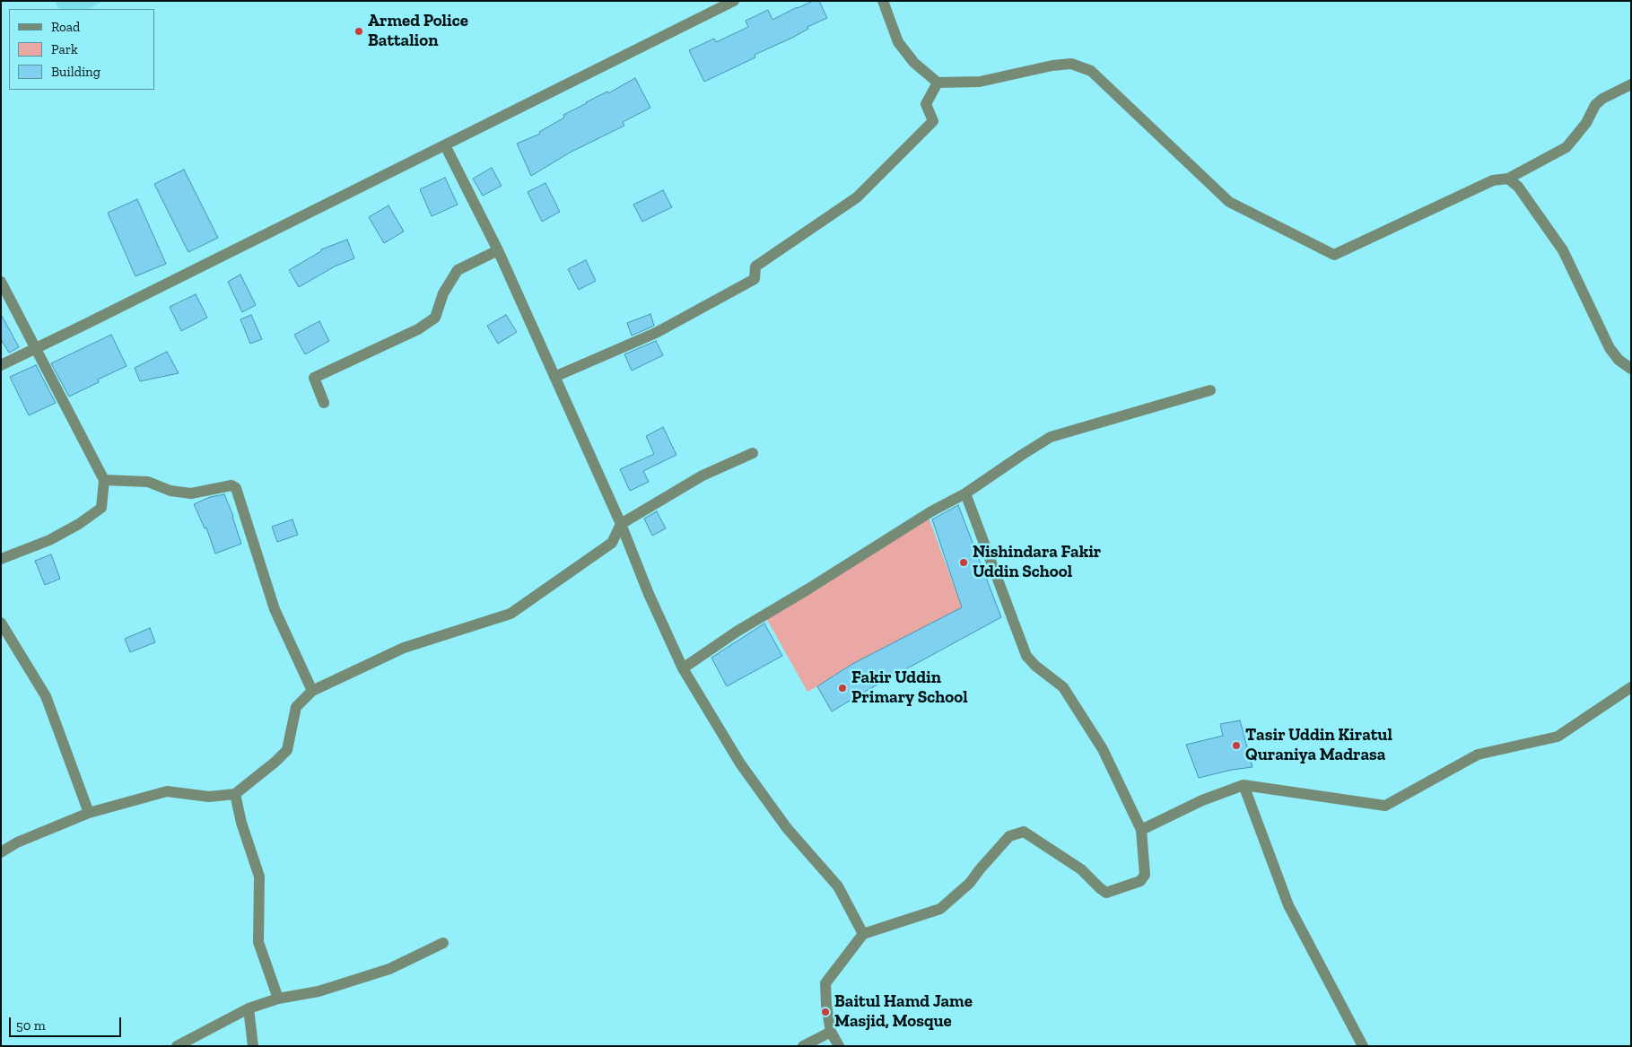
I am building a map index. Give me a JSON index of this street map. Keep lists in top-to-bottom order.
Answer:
{
  "places": [
    "Armed Police Battalion",
    "Nishindara Fakir Uddin School",
    "Fakir Uddin Primary School",
    "Tasir Uddin Kiratul Quraniya Madrasa",
    "Baitul Hamd Jame Masjid, Mosque"
  ],
  "legend": ["Road", "Park", "Building"],
  "scale_bar": "50 m"
}
